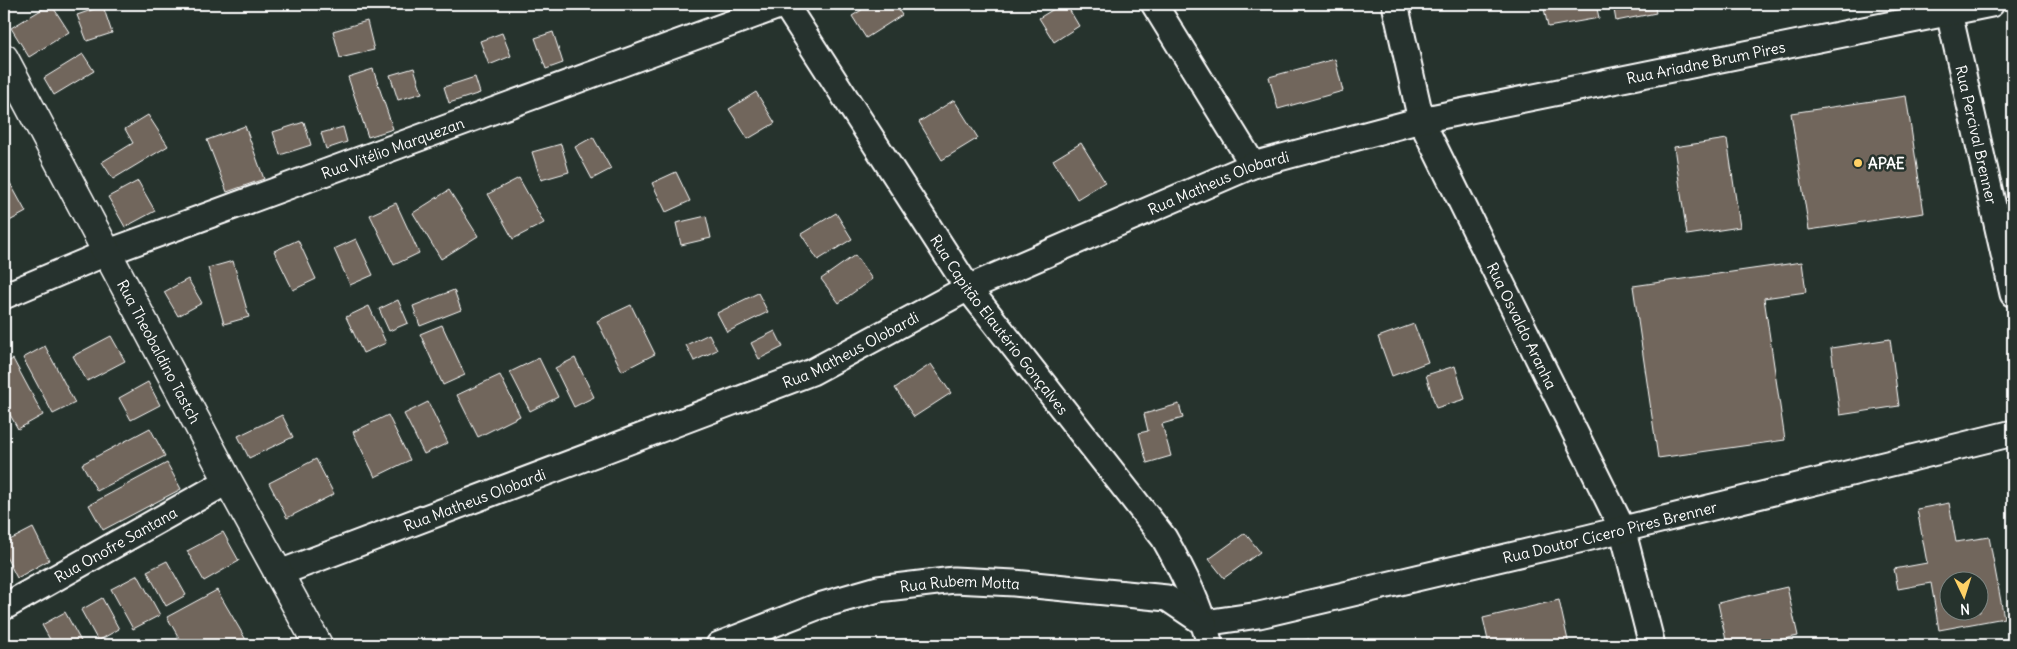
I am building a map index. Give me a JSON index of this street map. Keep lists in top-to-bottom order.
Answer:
{
  "streets": {
    "street": [
      "Rua Ariadne Brum Pires",
      "Rua Percival Brenner",
      "Rua Vitélio Marquezan",
      "Rua Matheus Olobardi",
      "Rua Capitão Elautério Gonçalves",
      "Rua Osvaldo Aranha",
      "Rua Theobaldino Tastch",
      "Rua Doutor Cícero Pires Brenner",
      "Rua Onofre Santana",
      "Rua Rubem Motta"
    ]
  },
  "crossings": [
    ["Rua Ariadne Brum Pires", "Rua Percival Brenner"],
    ["Rua Ariadne Brum Pires", "Rua Matheus Olobardi"],
    ["Rua Ariadne Brum Pires", "Rua Osvaldo Aranha"],
    ["Rua Vitélio Marquezan", "Rua Capitão Elautério Gonçalves"],
    ["Rua Vitélio Marquezan", "Rua Theobaldino Tastch"],
    ["Rua Matheus Olobardi", "Rua Capitão Elautério Gonçalves"],
    ["Rua Matheus Olobardi", "Rua Osvaldo Aranha"],
    ["Rua Matheus Olobardi", "Rua Theobaldino Tastch"],
    ["Rua Capitão Elautério Gonçalves", "Rua Doutor Cícero Pires Brenner"],
    ["Rua Capitão Elautério Gonçalves", "Rua Rubem Motta"],
    ["Rua Osvaldo Aranha", "Rua Doutor Cícero Pires Brenner"],
    ["Rua Theobaldino Tastch", "Rua Onofre Santana"],
    ["Rua Doutor Cícero Pires Brenner", "Rua Rubem Motta"]
  ],
  "places": ["APAE"],
  "north": "bottom"
}
